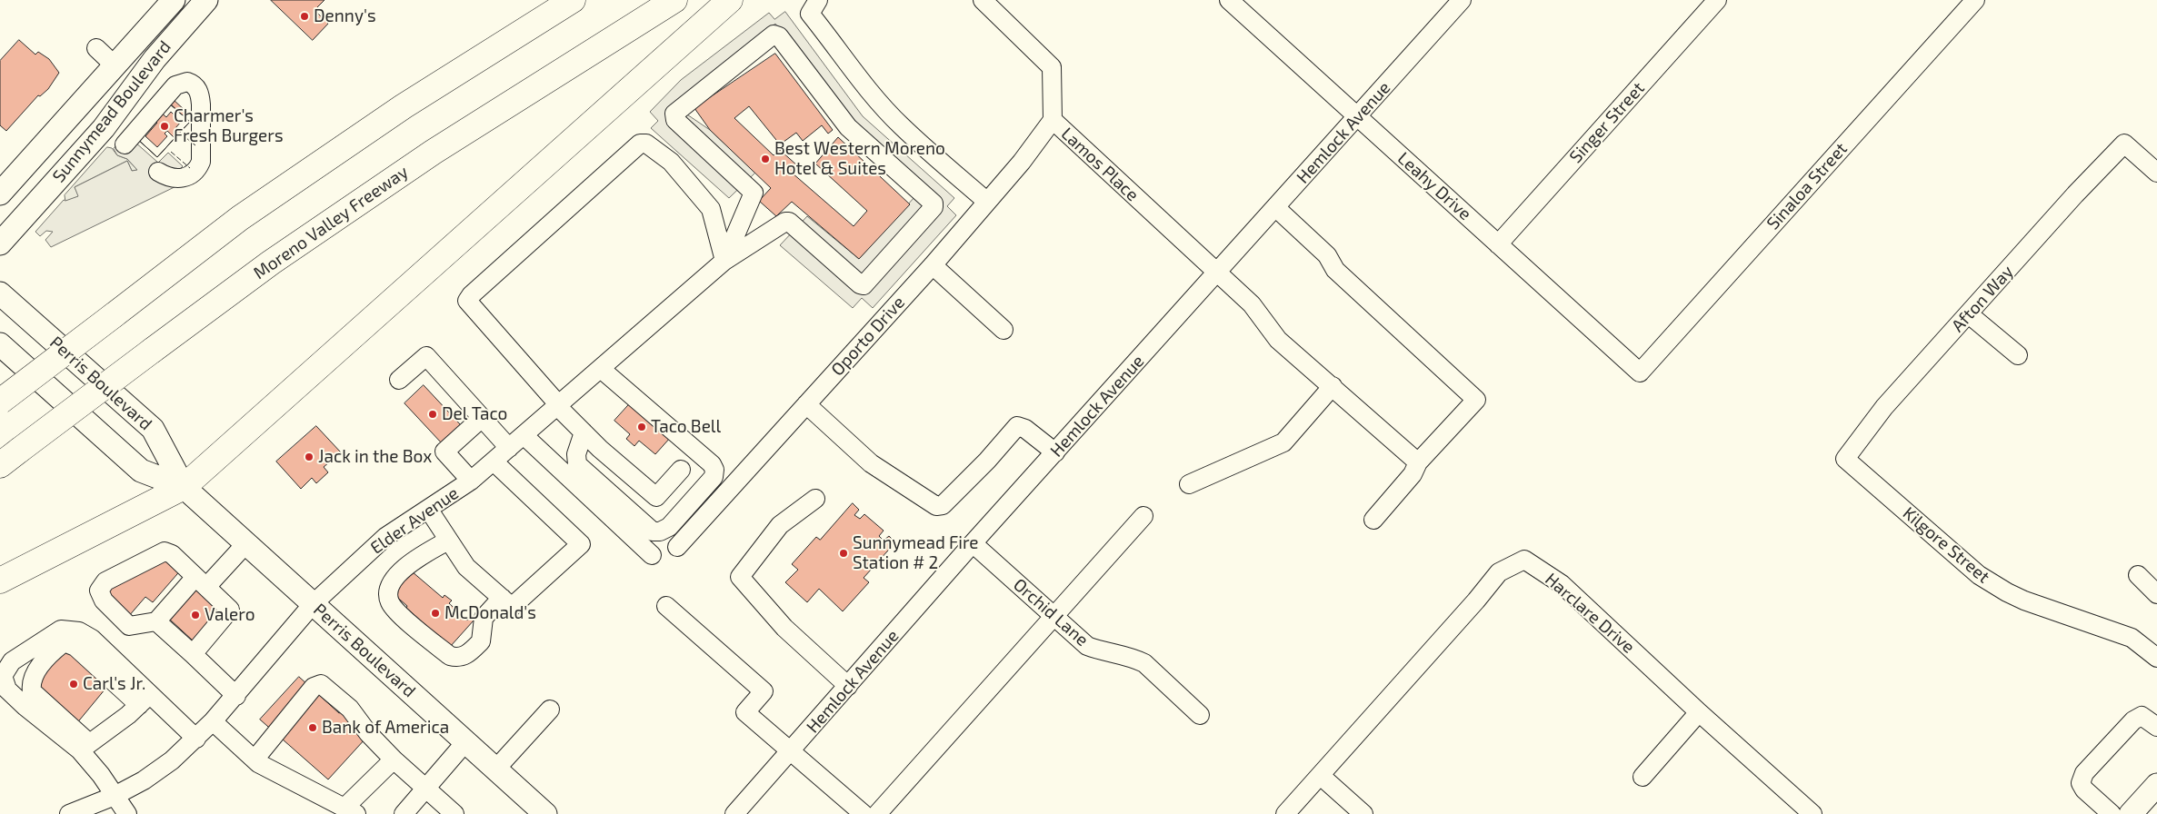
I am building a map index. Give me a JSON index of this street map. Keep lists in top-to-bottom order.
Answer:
{
  "streets": {
    "highway": ["Moreno Valley Freeway"],
    "main road": ["Sunnymead Boulevard", "Perris Boulevard"],
    "street": [
      "Singer Street",
      "Hemlock Avenue",
      "Lamos Place",
      "Leahy Drive",
      "Sinaloa Street",
      "Afton Way",
      "Oporto Drive",
      "Elder Avenue",
      "Kilgore Street",
      "Orchid Lane",
      "Harclare Drive"
    ]
  },
  "crossings": [
    ["Singer Street", "Leahy Drive"],
    ["Hemlock Avenue", "Lamos Place"],
    ["Hemlock Avenue", "Leahy Drive"],
    ["Hemlock Avenue", "Orchid Lane"],
    ["Lamos Place", "Oporto Drive"],
    ["Leahy Drive", "Sinaloa Street"],
    ["Afton Way", "Kilgore Street"],
    ["Perris Boulevard", "Elder Avenue"]
  ],
  "places": [
    "Denny's",
    "Charmer's Fresh Burgers",
    "Best Western Moreno Hotel & Suites",
    "Del Taco",
    "Taco Bell",
    "Jack in the Box",
    "Sunnymead Fire Station # 2",
    "McDonald's",
    "Valero",
    "Carl's Jr.",
    "Bank of America"
  ]
}
